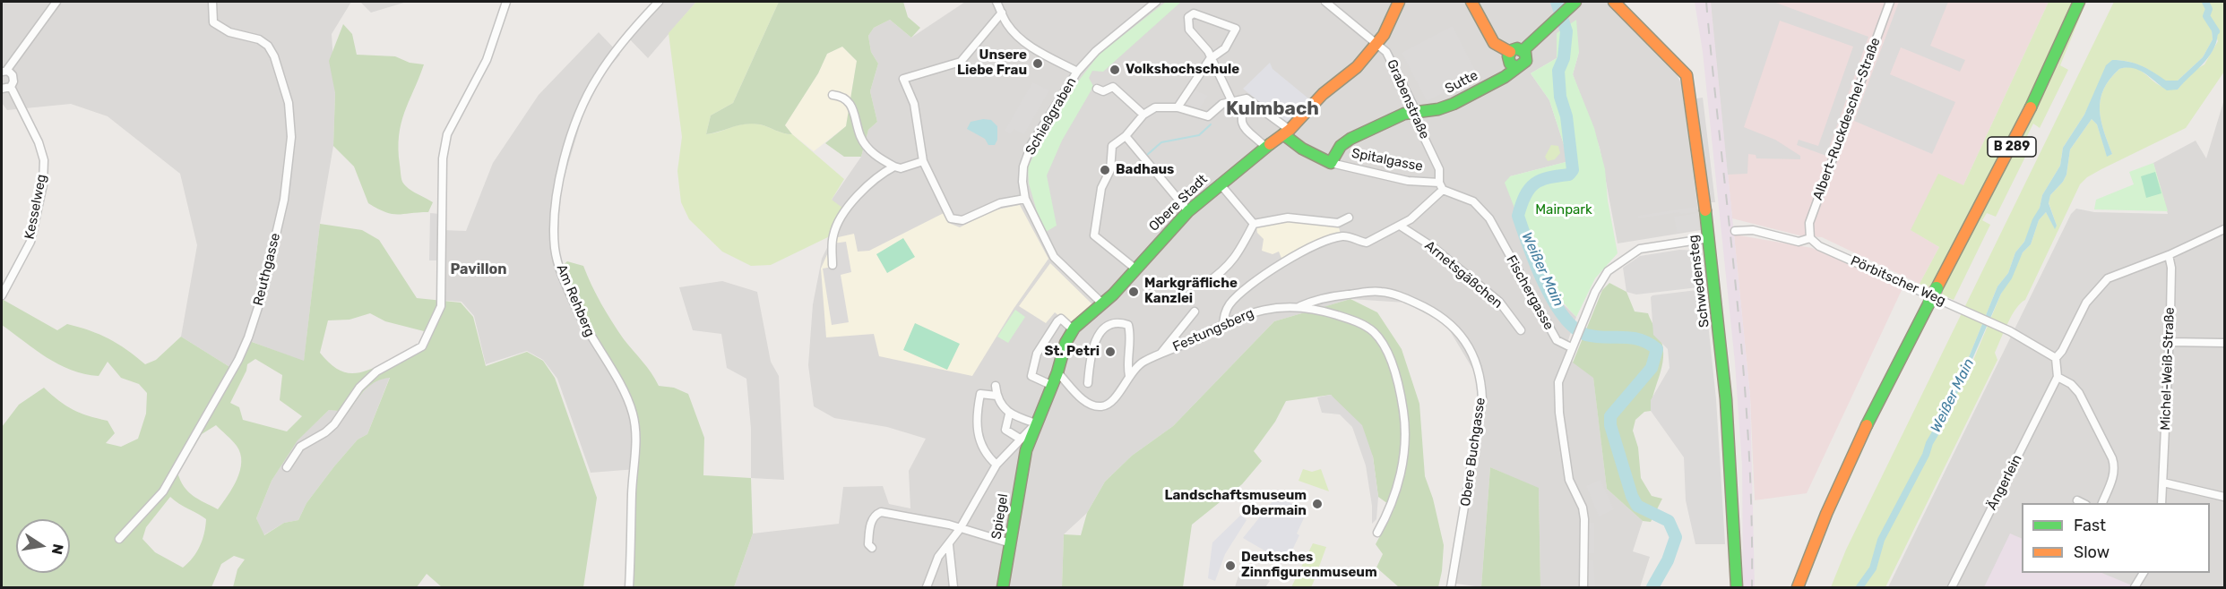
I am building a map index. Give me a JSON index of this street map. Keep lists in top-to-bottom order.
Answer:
{
  "streets": {
    "main road": [
      "Sutte",
      "B 289",
      "Spitalgasse",
      "Obere Stadt",
      "Schwedensteg",
      "Spiegel"
    ],
    "street": [
      "Grabenstraße",
      "Schießgraben",
      "Albert-Ruckdeschel-Straße",
      "Kesselweg",
      "Reuthgasse",
      "Arnetsgäßchen",
      "Pörbitscher Weg",
      "Fischergasse",
      "Am Rehberg",
      "Festungsberg",
      "Michel-Weiß-Straße",
      "Obere Buchgasse",
      "Ängerlein"
    ]
  },
  "crossings": [
    ["Sutte", "Grabenstraße"],
    ["Sutte", "Spitalgasse"],
    ["Grabenstraße", "Spitalgasse"],
    ["Grabenstraße", "Obere Stadt"],
    ["Grabenstraße", "Fischergasse"],
    ["Schießgraben", "Obere Stadt"],
    ["Albert-Ruckdeschel-Straße", "Pörbitscher Weg"],
    ["Spitalgasse", "Obere Stadt"],
    ["Spitalgasse", "Fischergasse"],
    ["Obere Stadt", "Spiegel"],
    ["Festungsberg", "Obere Buchgasse"],
    ["Festungsberg", "Spiegel"]
  ],
  "districts": ["Kulmbach", "Pavillon"],
  "water": ["Weißer Main"],
  "parks": ["Mainpark"],
  "places": [
    "Unsere Liebe Frau",
    "Volkshochschule",
    "Badhaus",
    "Markgräfliche Kanzlei",
    "St. Petri",
    "Landschaftsmuseum Obermain",
    "Deutsches Zinnfigurenmuseum"
  ],
  "legend": ["Fast", "Slow"],
  "north": "right"
}
